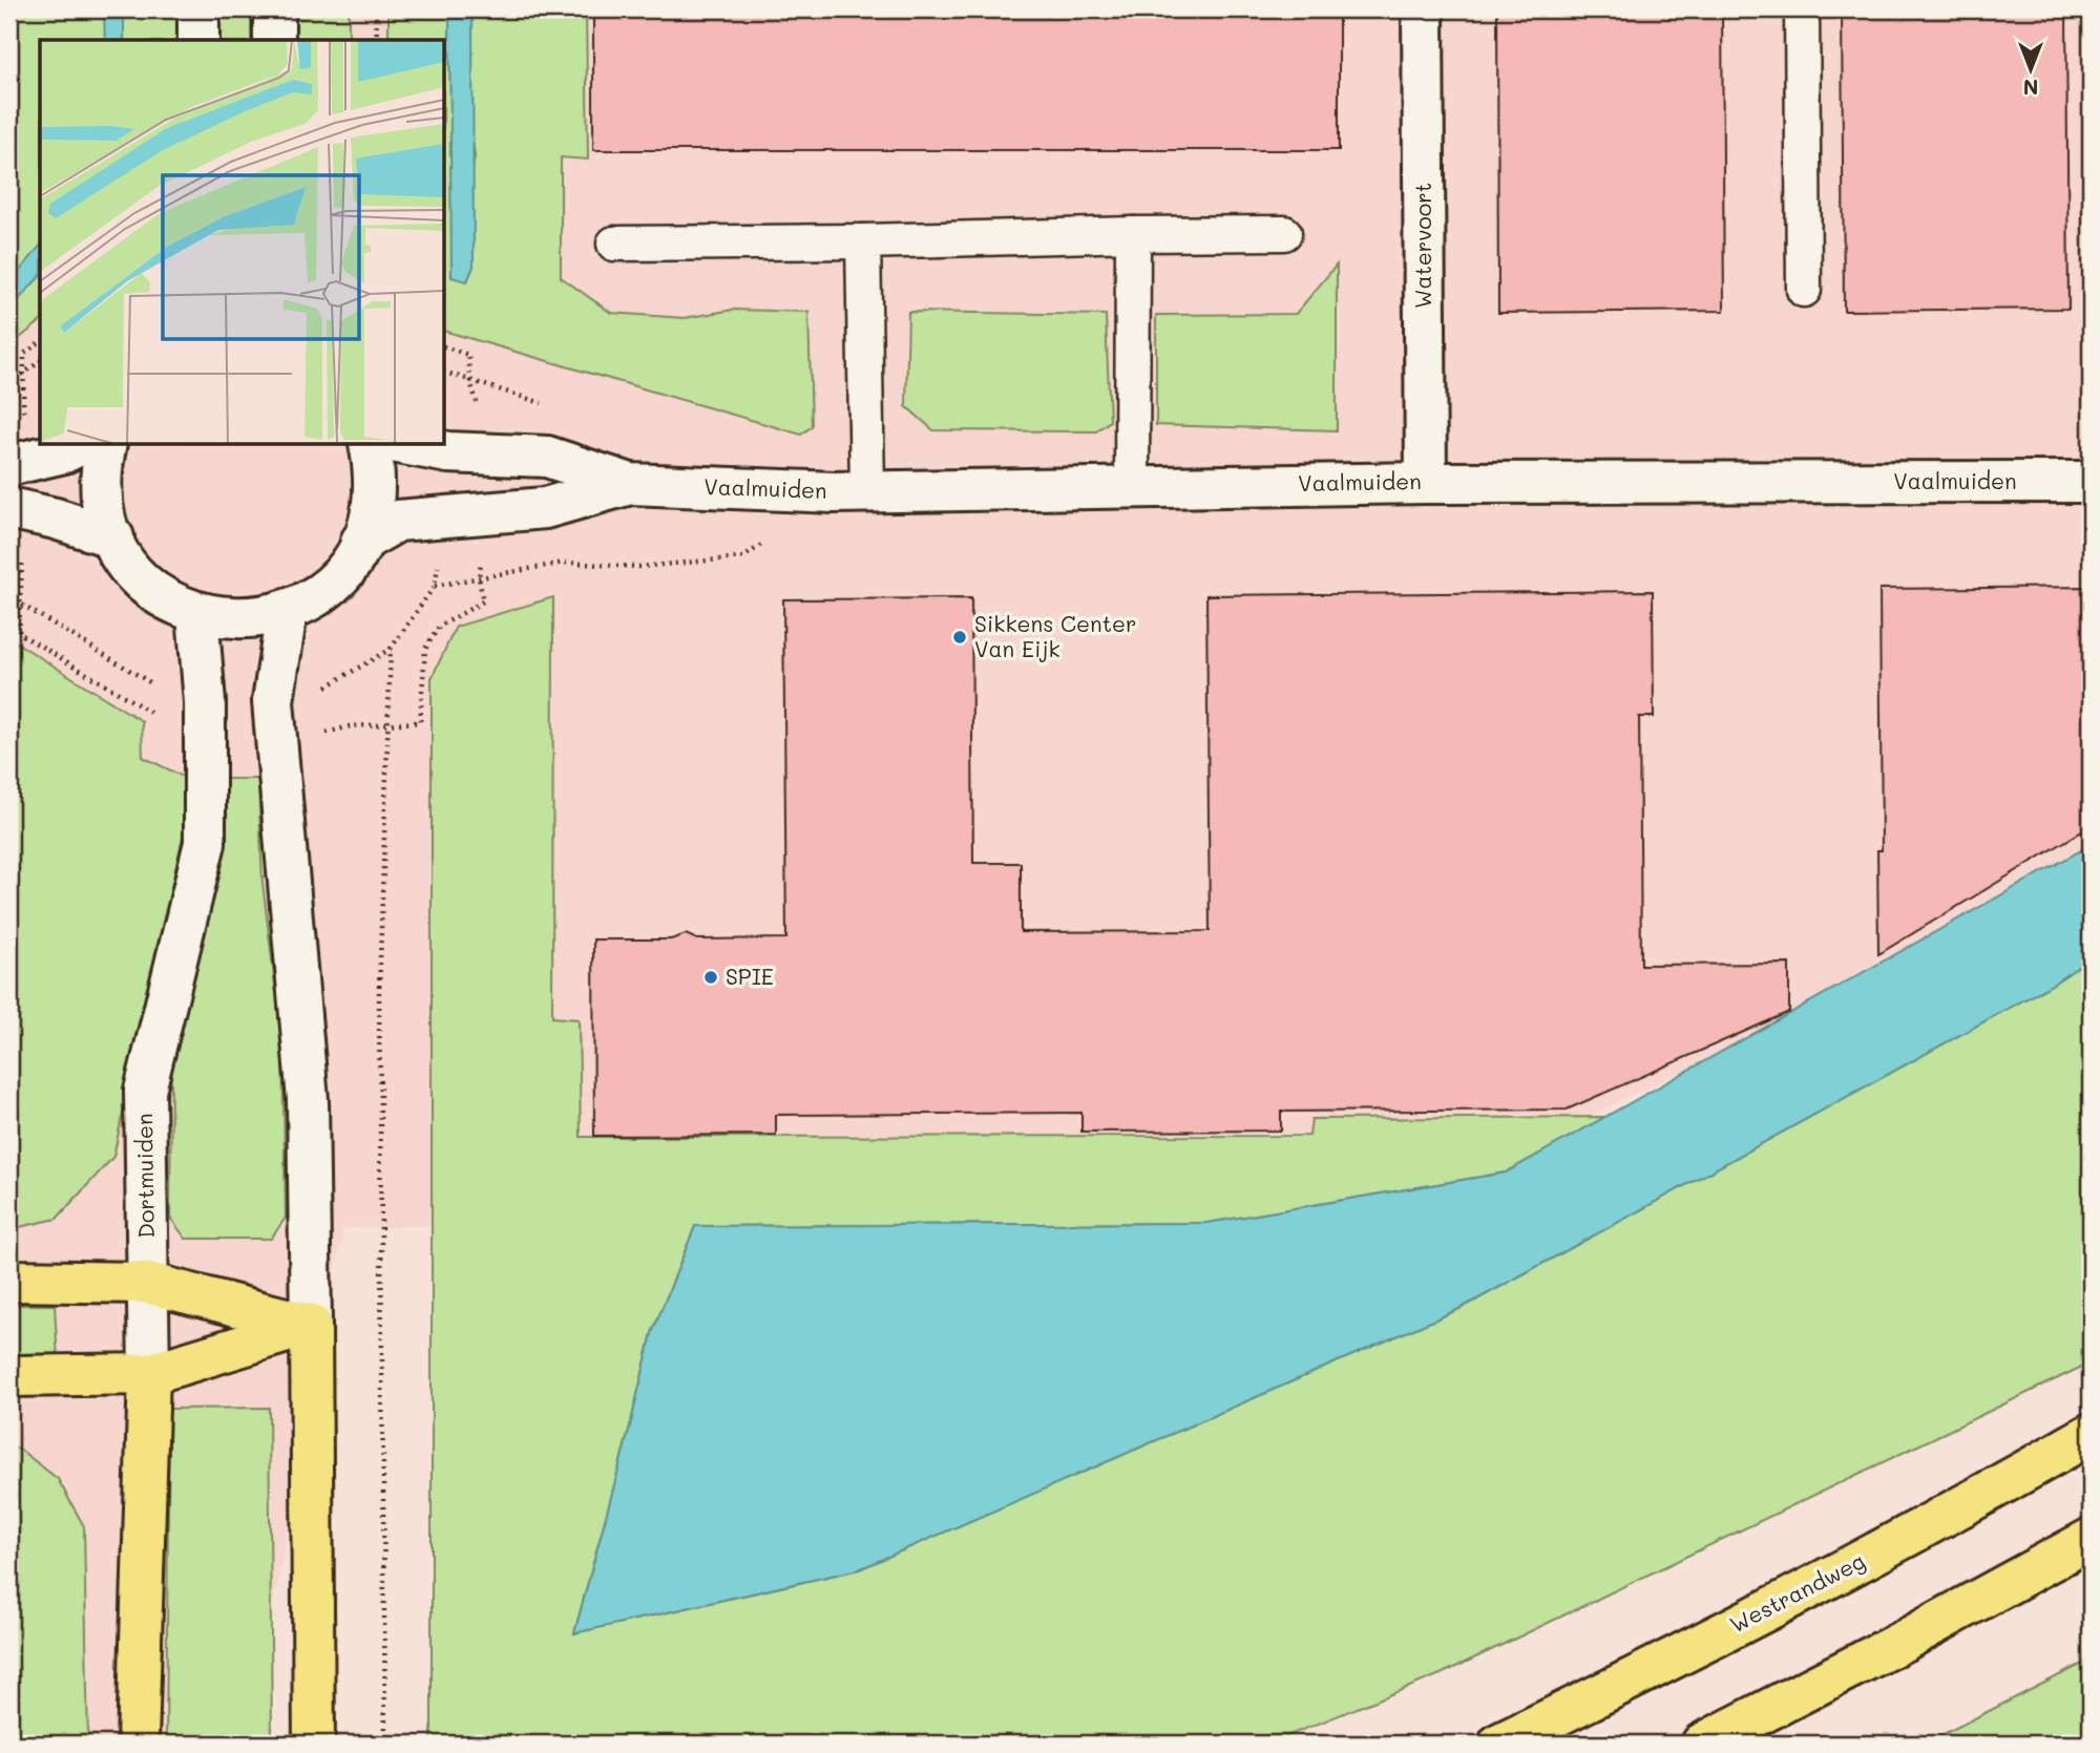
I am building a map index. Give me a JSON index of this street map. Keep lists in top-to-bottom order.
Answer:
{
  "streets": {
    "main road": ["Dortmuiden", "Westrandweg"],
    "street": ["Watervoort", "Vaalmuiden"]
  },
  "crossings": [
    ["Watervoort", "Vaalmuiden"]
  ],
  "places": ["Sikkens Center Van Eijk", "SPIE"],
  "north": "bottom"
}
